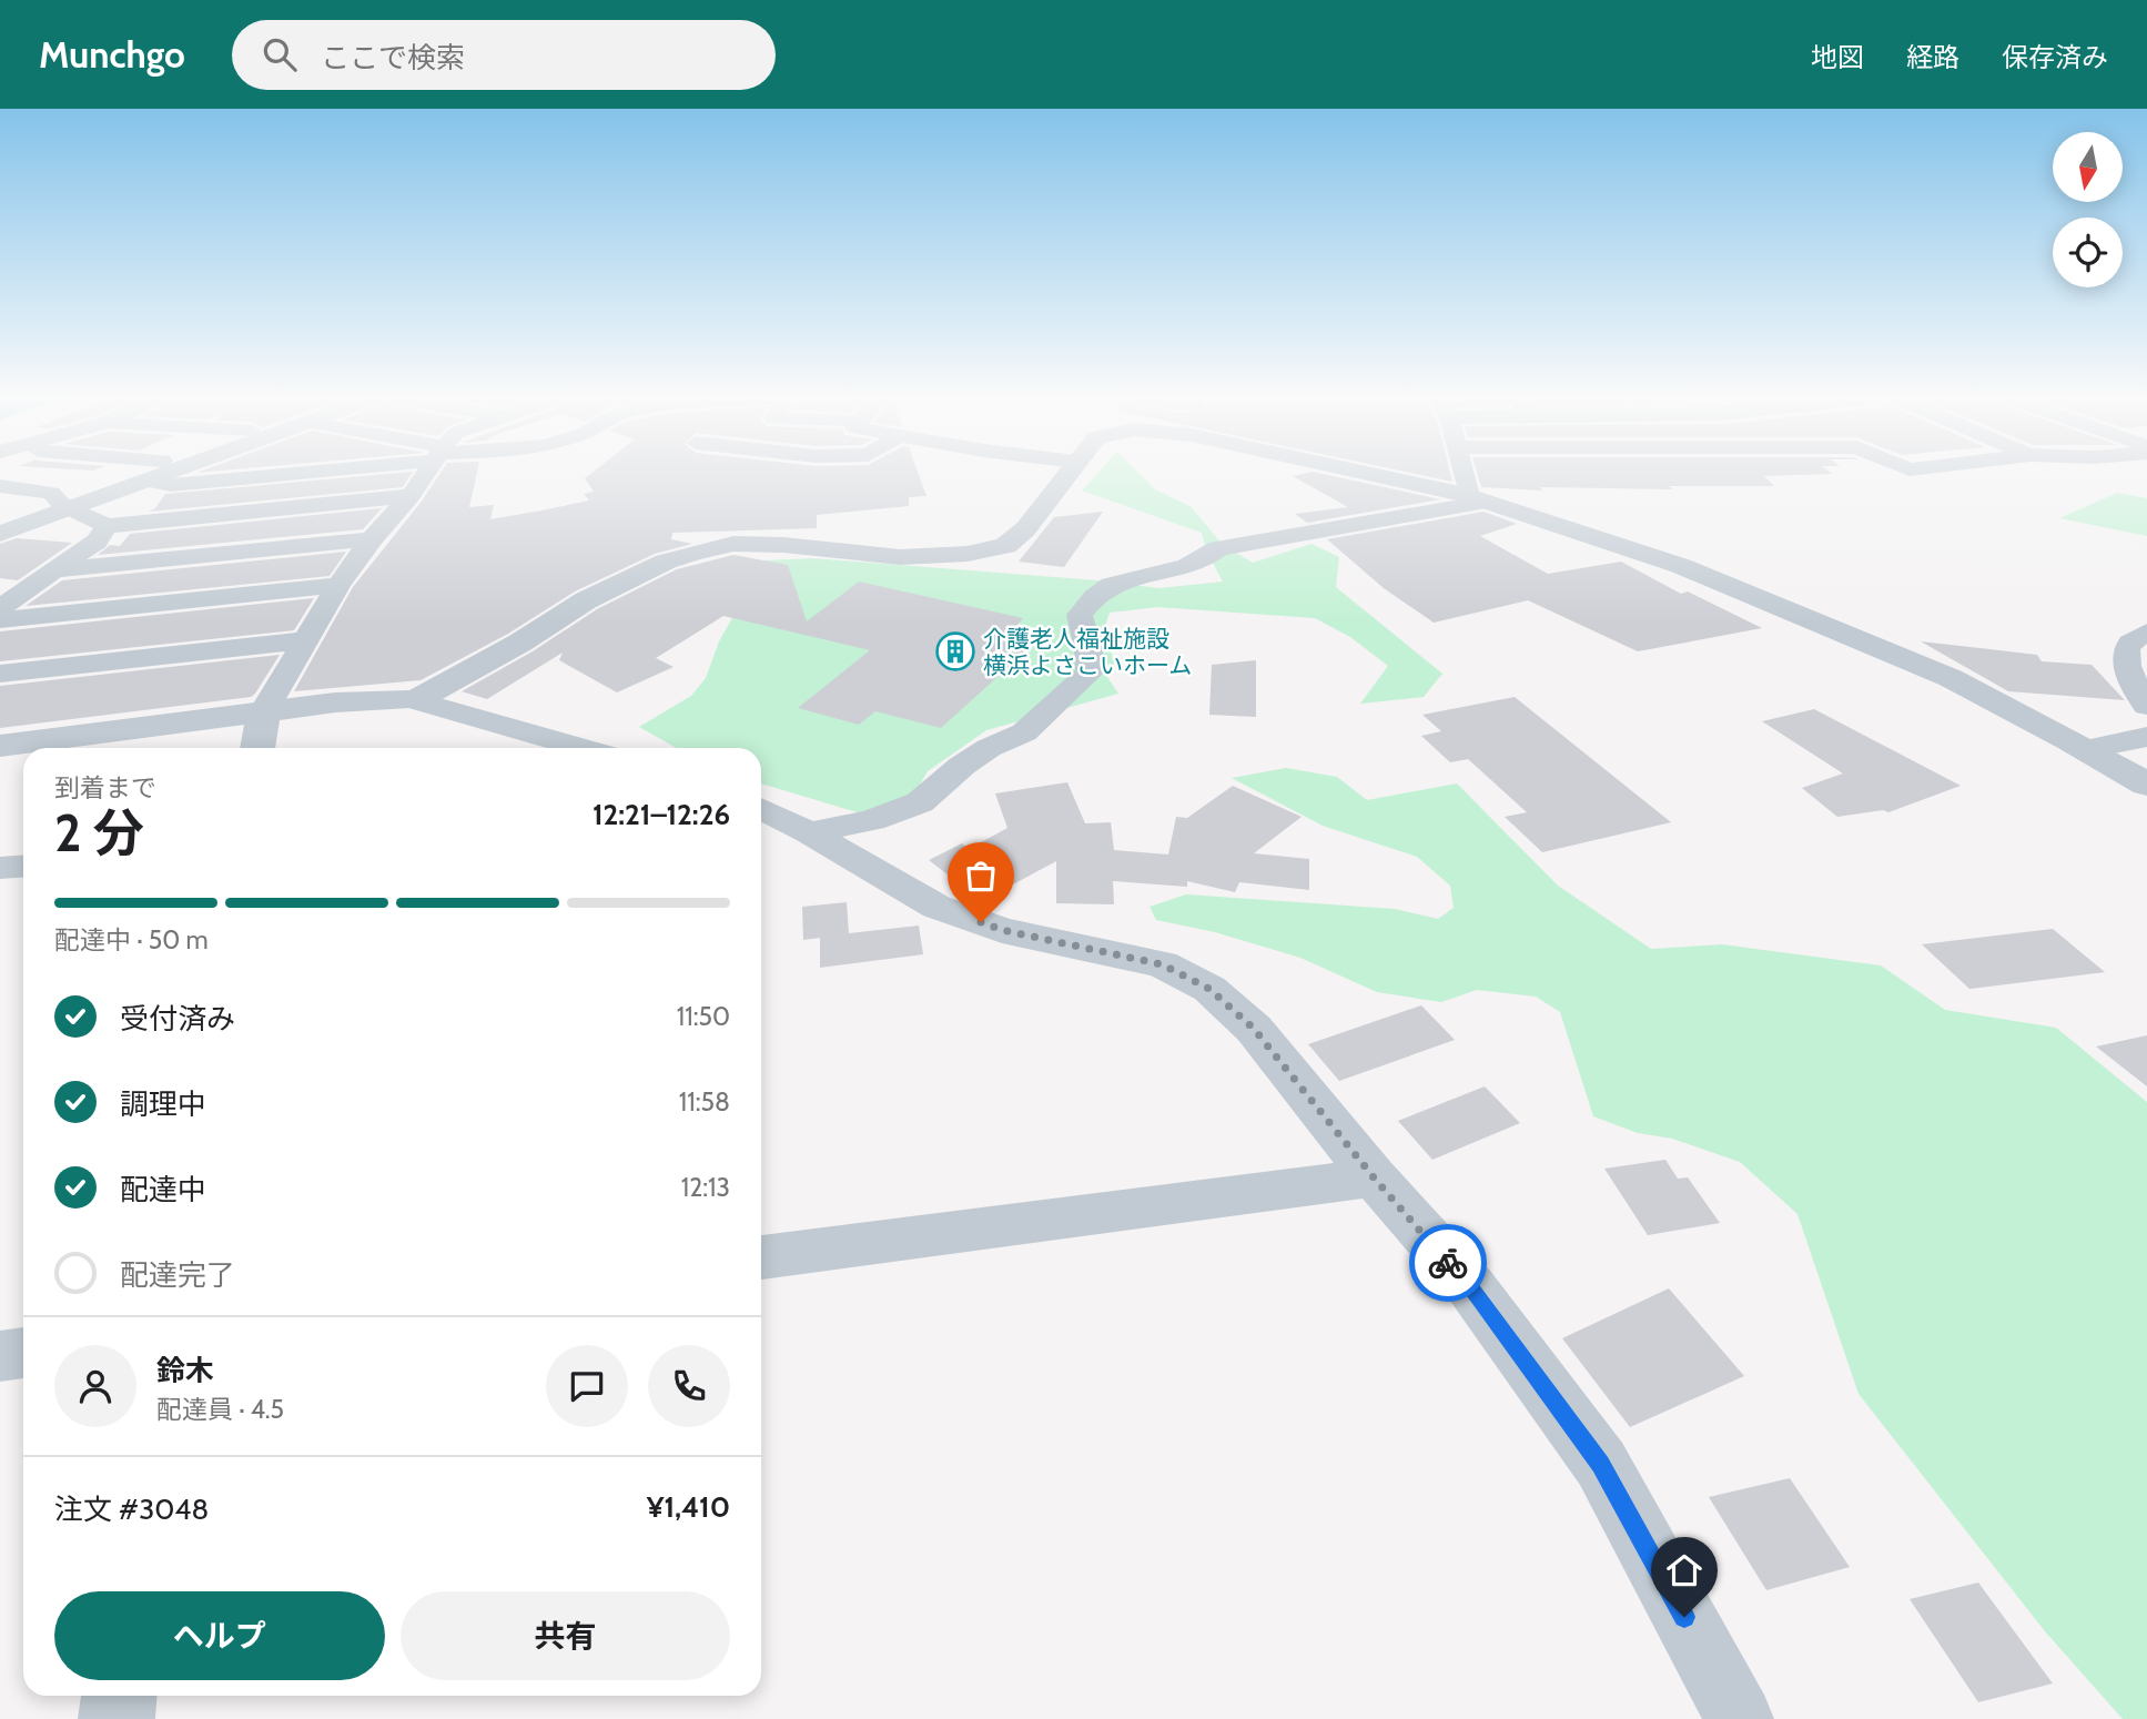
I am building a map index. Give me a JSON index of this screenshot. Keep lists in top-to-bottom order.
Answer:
{
  "places": {
    "building": ["介護老人福祉施設 横浜よさこいホーム"]
  },
  "north": "bottom",
  "page": {
    "header": "Munchgo",
    "search": "ここで検索",
    "nav": ["地図", "経路", "保存済み"],
    "heading": ["2 分", "到着まで", "12:21–12:26"],
    "panel": [
      "鈴木",
      "配達員 · 4.5",
      "注文 #3048",
      "¥1,410"
    ],
    "bar": "配達中 · 50 m",
    "list": [
      ["受付済み", "11:50"],
      ["調理中", "11:58"],
      ["配達中", "12:13"],
      "配達完了"
    ],
    "buttons": ["ヘルプ", "共有"]
  }
}
